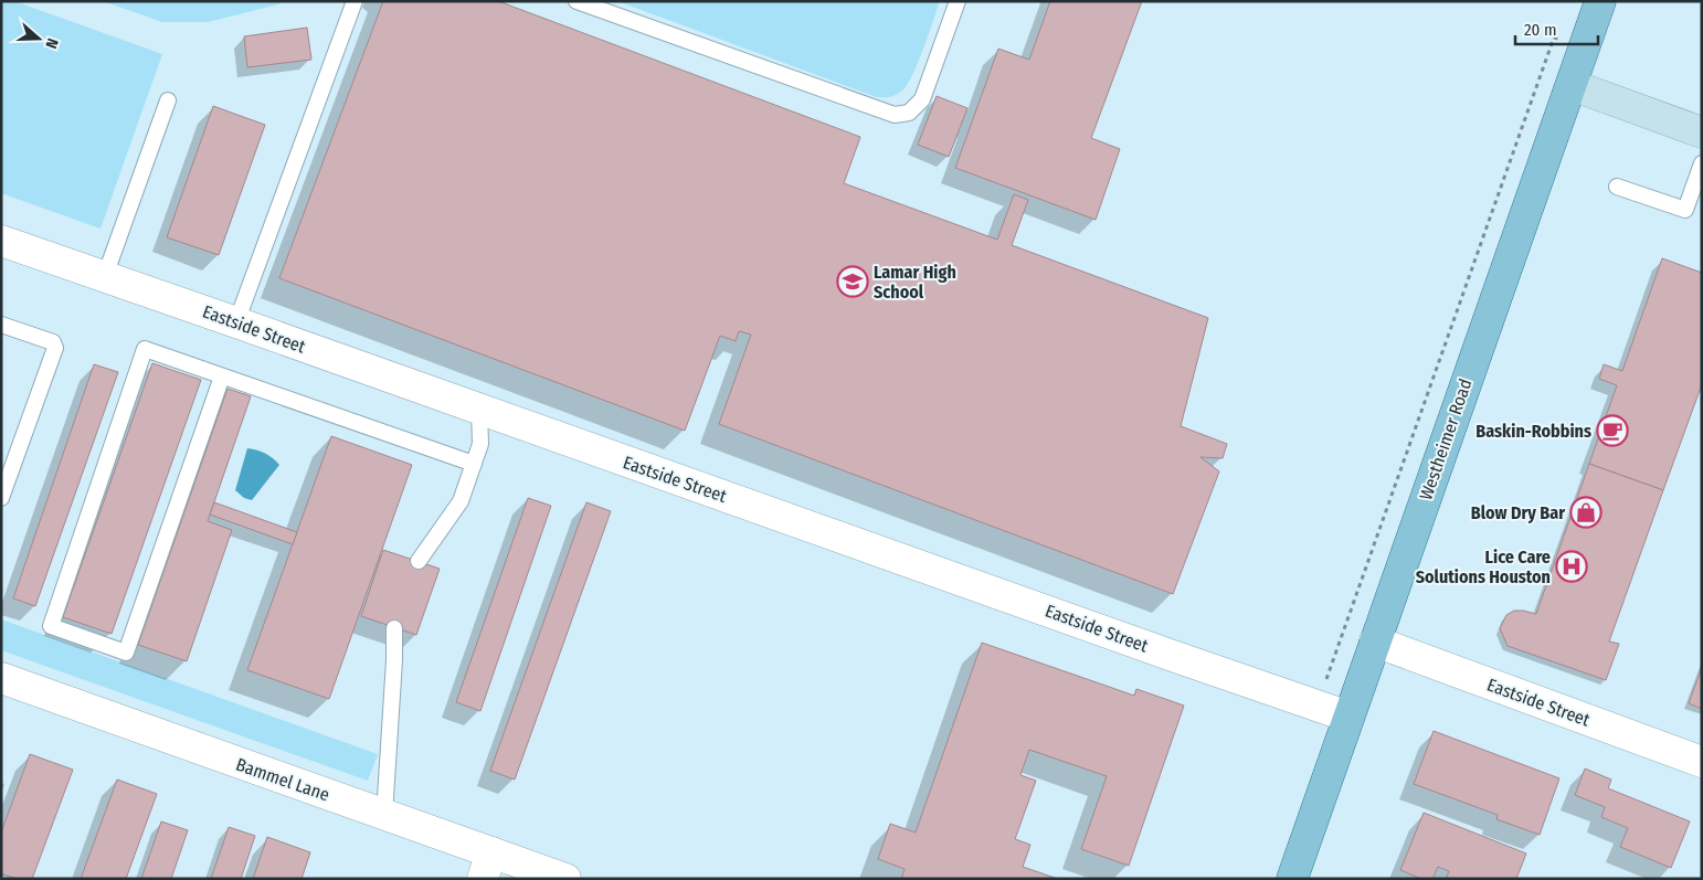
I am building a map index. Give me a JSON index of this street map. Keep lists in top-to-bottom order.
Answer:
{
  "streets": {
    "main road": ["Westheimer Road"],
    "street": ["Eastside Street", "Bammel Lane"]
  },
  "crossings": [
    ["Eastside Street", "Westheimer Road"]
  ],
  "places": {
    "school or university": ["Lamar High School"],
    "cafe": ["Baskin-Robbins"],
    "shop": ["Blow Dry Bar"],
    "hospital": ["Lice Care Solutions Houston"]
  },
  "scale_bar": "20 m",
  "north": "right"
}
